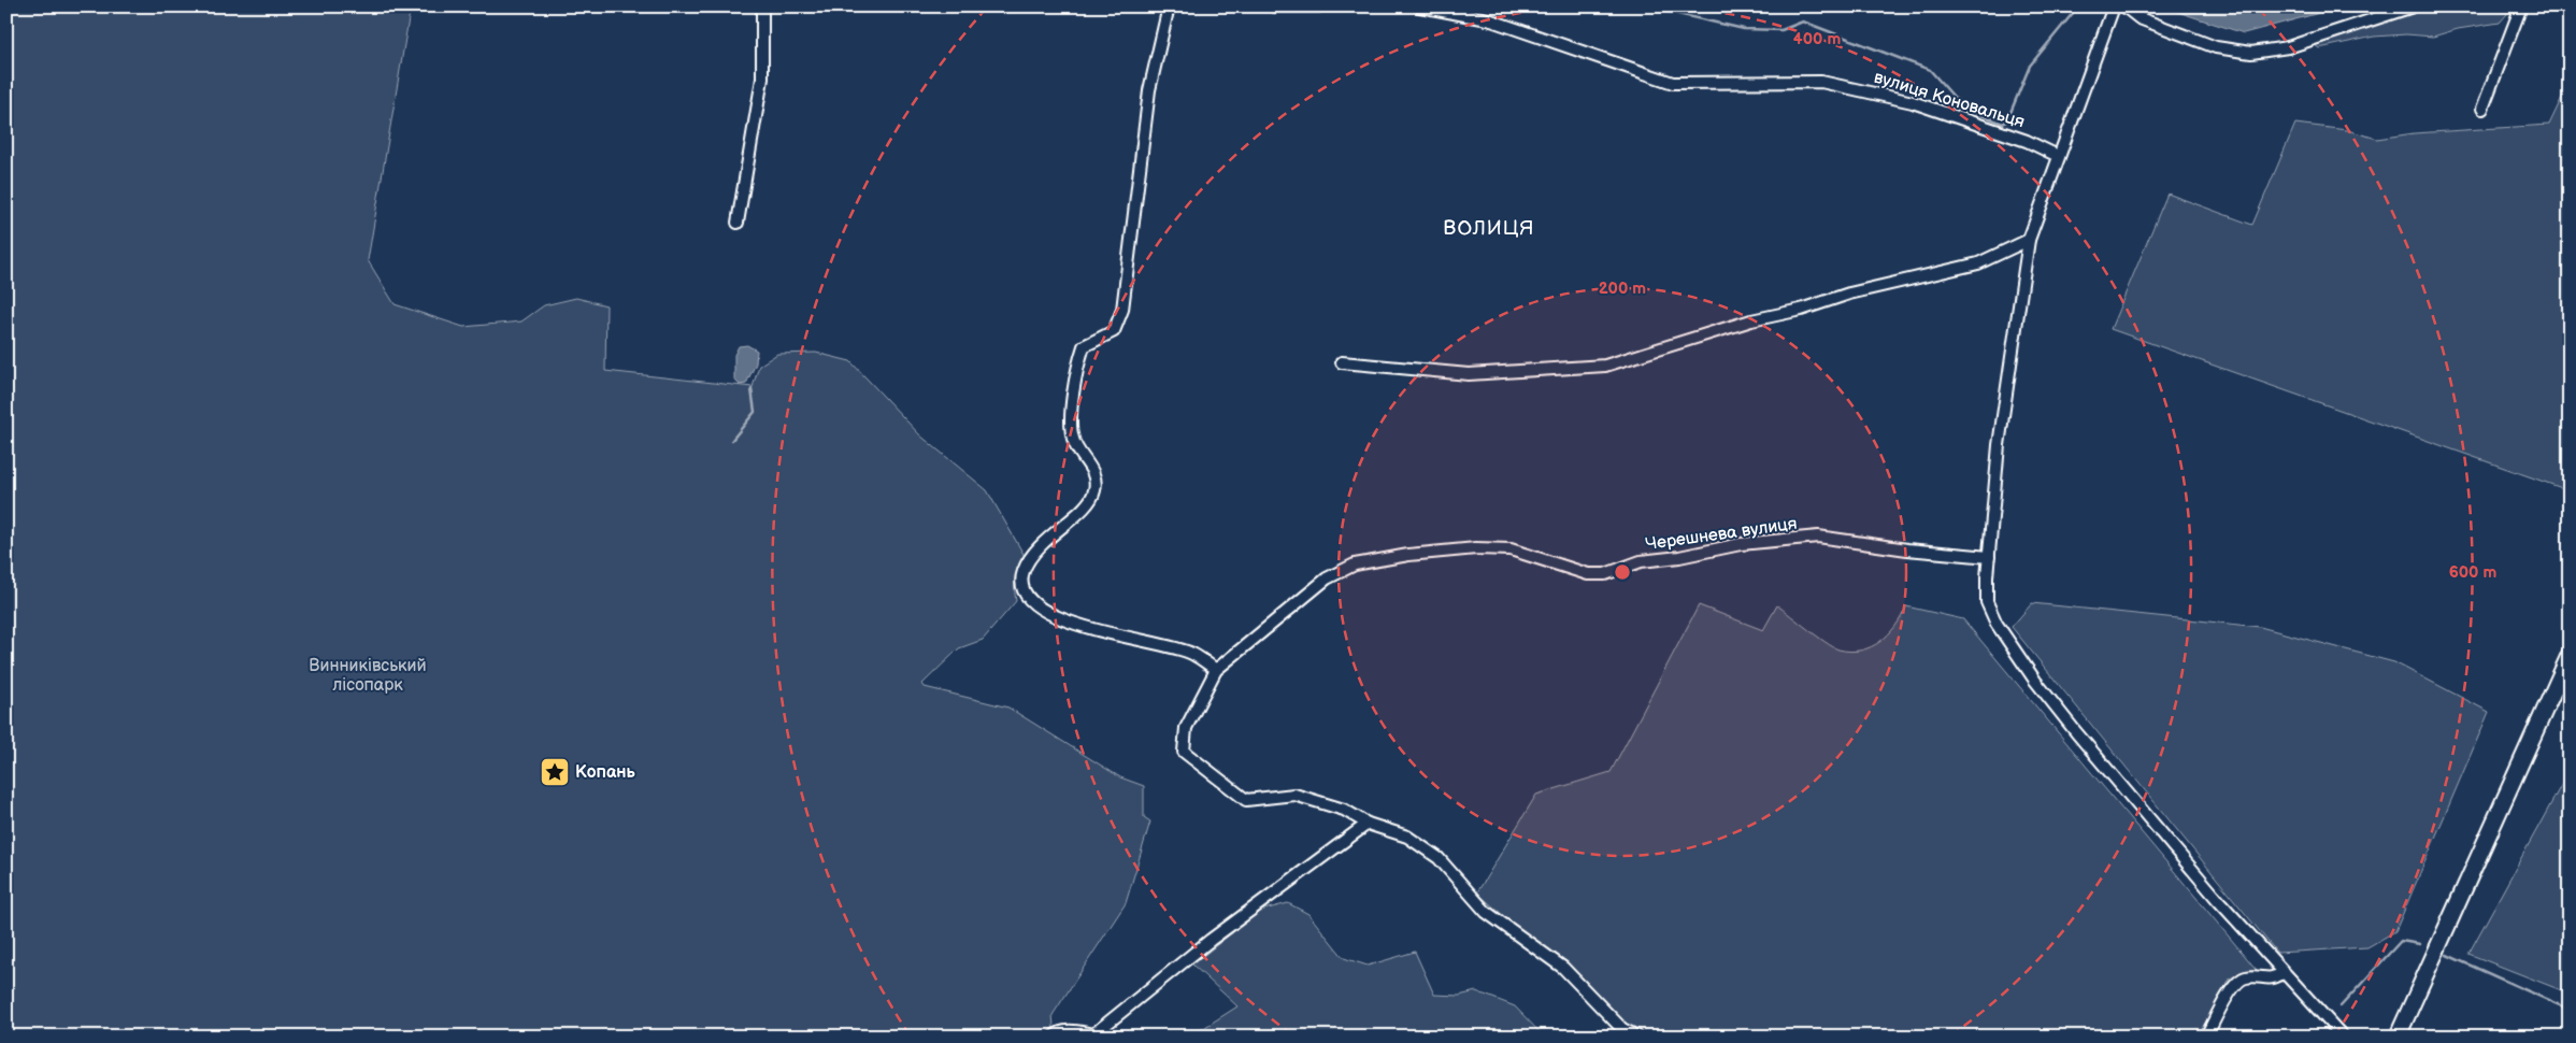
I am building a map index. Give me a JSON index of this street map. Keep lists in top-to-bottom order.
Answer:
{
  "streets": {
    "street": ["вулиця Коновальця", "Черешнева вулиця"]
  },
  "districts": ["ВОЛИЦЯ"],
  "parks": ["Винниківський лісопарк"],
  "places": {
    "place": ["Копань"]
  },
  "rings": ["400 m", "200 m", "600 m"]
}
